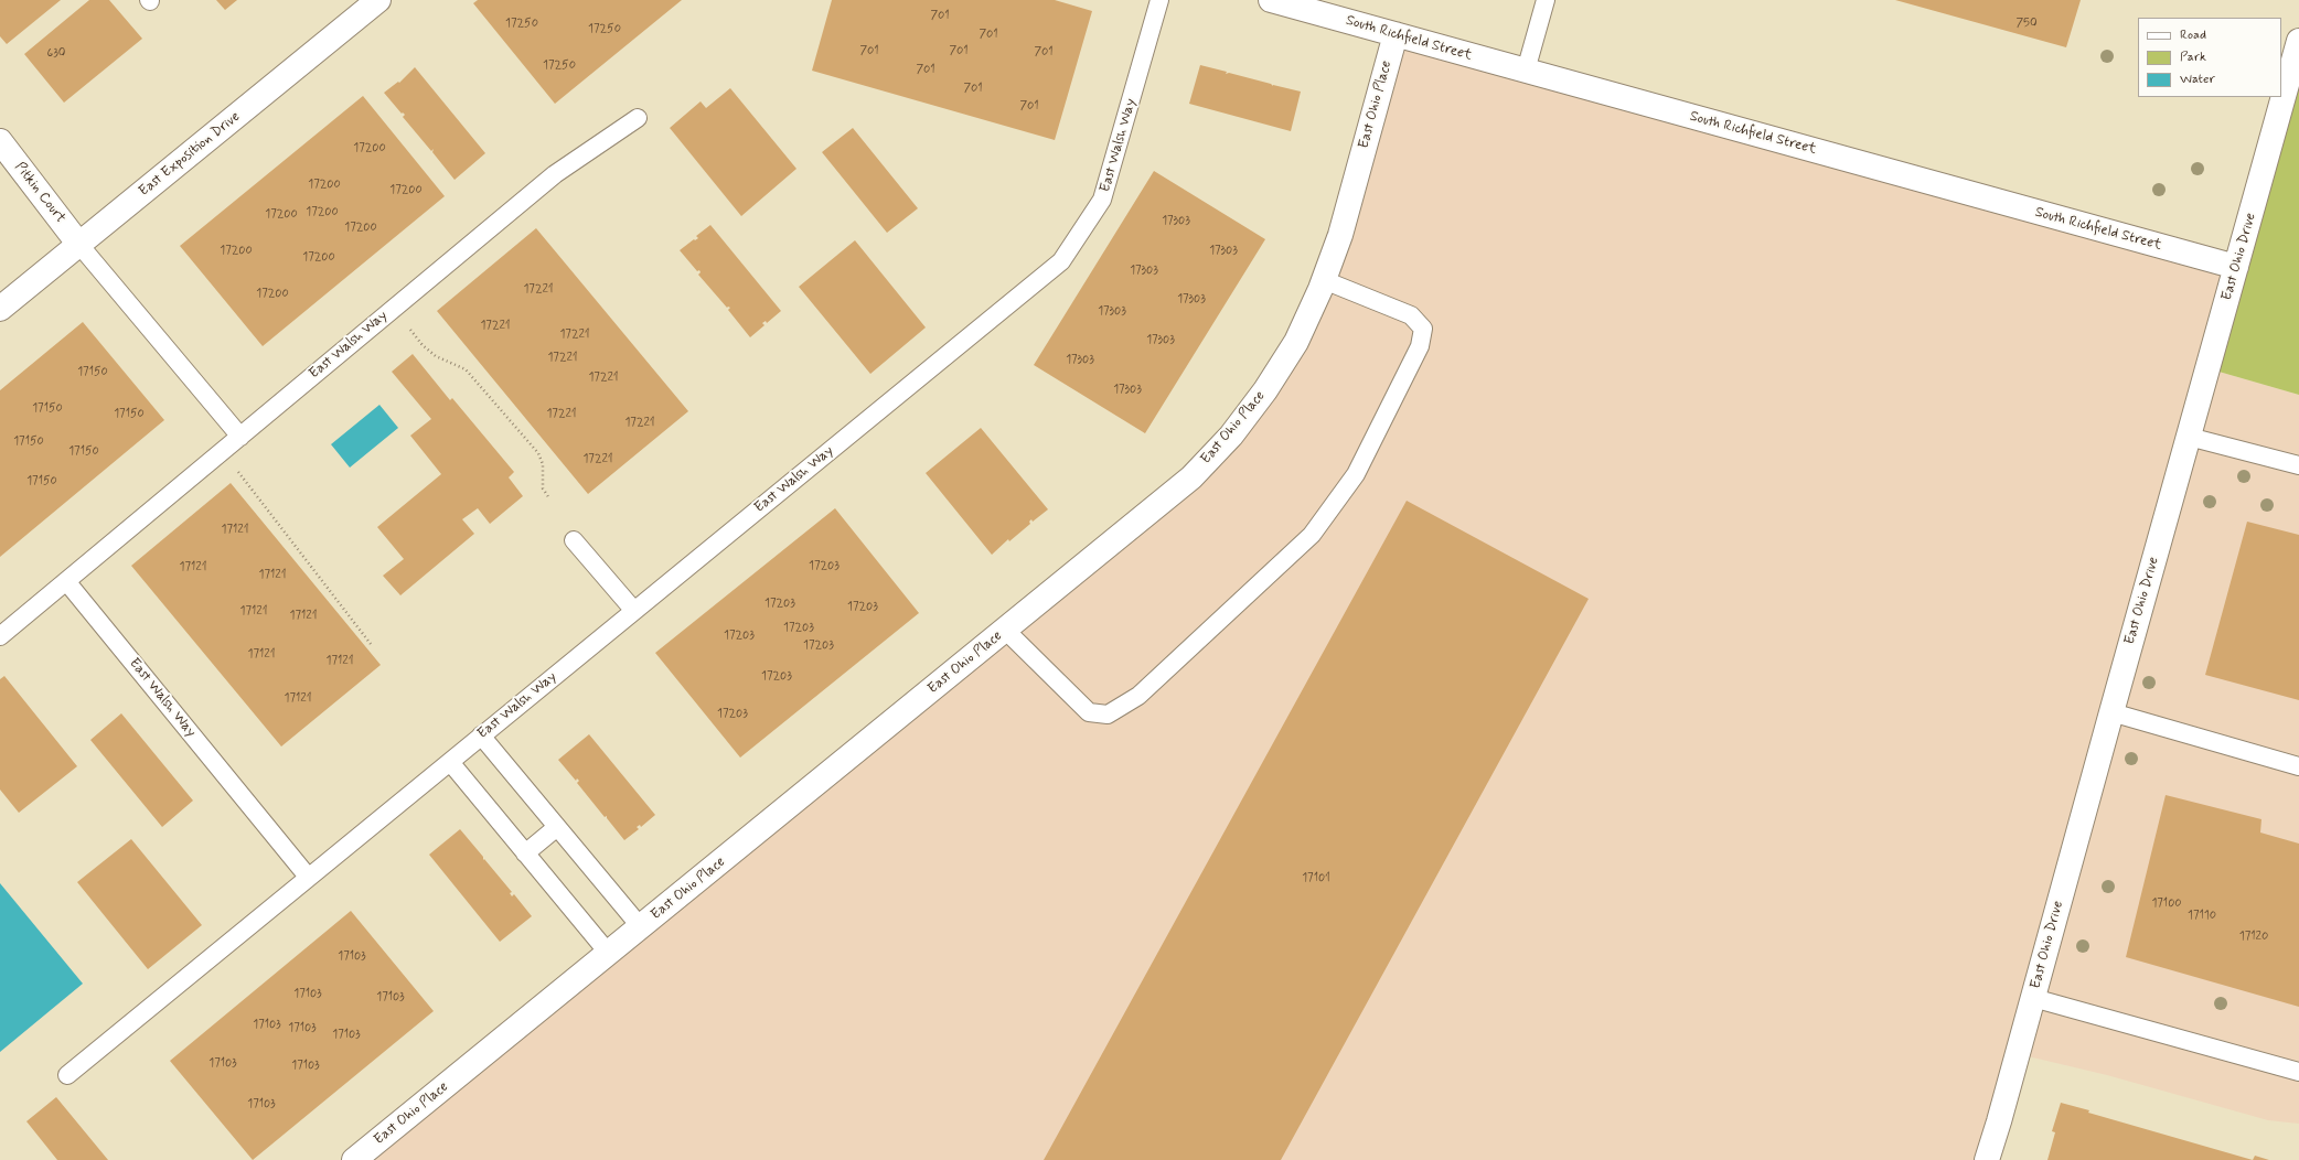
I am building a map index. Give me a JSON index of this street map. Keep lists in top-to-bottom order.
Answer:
{
  "streets": {
    "street": [
      "South Richfield Street",
      "East Ohio Place",
      "East Exposition Drive",
      "Pitkin Court",
      "East Ohio Drive"
    ],
    "lane": ["East Walsh Way"]
  },
  "crossings": [
    ["South Richfield Street", "East Ohio Place"],
    ["South Richfield Street", "East Ohio Drive"],
    ["East Exposition Drive", "Pitkin Court"]
  ],
  "house_numbers": [
    "701",
    "17250",
    "750",
    "17250",
    "701",
    "701",
    "701",
    "701",
    "630",
    "17250",
    "701",
    "701",
    "701",
    "17200",
    "17200",
    "17200",
    "17200",
    "17200",
    "17303",
    "17200",
    "17200",
    "17303",
    "17200",
    "17303",
    "17221",
    "17200",
    "17303",
    "17303",
    "17221",
    "17221",
    "17303",
    "17221",
    "17303",
    "17150",
    "17221",
    "17303",
    "17150",
    "17150",
    "17221",
    "17221",
    "17150",
    "17150",
    "17221",
    "17150",
    "17121",
    "17203",
    "17121",
    "17121",
    "17203",
    "17203",
    "17121",
    "17121",
    "17203",
    "17203",
    "17203",
    "17121",
    "17121",
    "17203",
    "17121",
    "17203",
    "17101",
    "17100",
    "17110",
    "17120",
    "17103",
    "17103",
    "17103",
    "17103",
    "17103",
    "17103",
    "17103",
    "17103",
    "17103"
  ],
  "legend": ["Road", "Park", "Water"]
}
